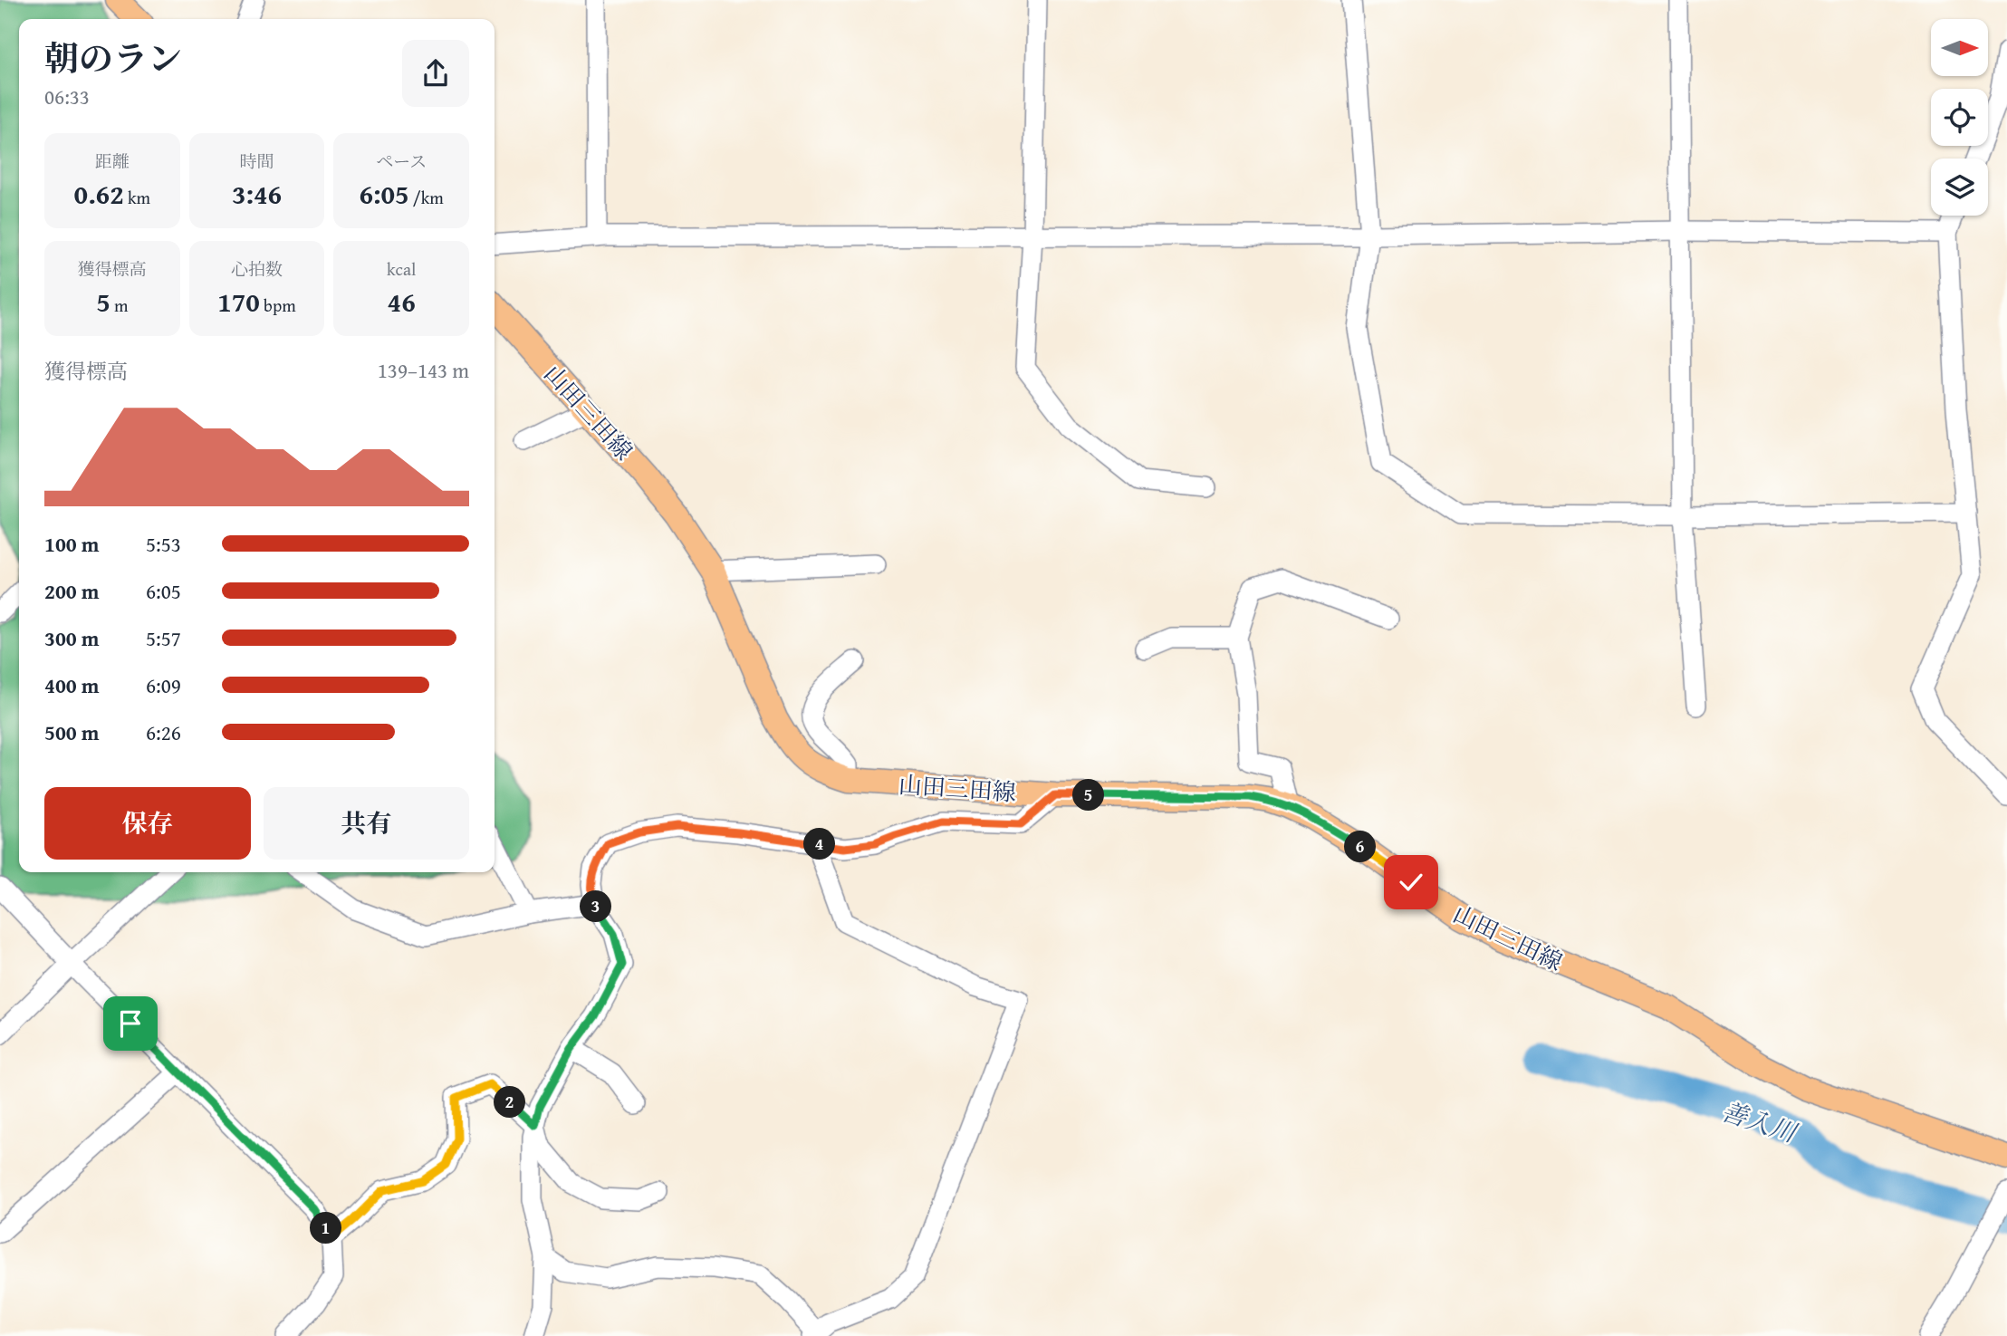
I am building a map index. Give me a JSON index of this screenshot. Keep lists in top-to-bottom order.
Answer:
{
  "streets": {
    "main road": ["山田三田線"]
  },
  "water": ["善入川"],
  "north": "right",
  "page": {
    "heading": ["朝のラン", "06:33"],
    "stats": [
      ["距離", "0.62 km"],
      ["時間", "3:46"],
      ["ペース", "6:05 /km"],
      ["獲得標高", "5 m"],
      ["心拍数", "170 bpm"],
      ["kcal", "46"]
    ],
    "chart": ["獲得標高", "139–143 m"],
    "list": [
      {
        "name": "100 m",
        "note": "5:53"
      },
      {
        "name": "200 m",
        "note": "6:05"
      },
      {
        "name": "300 m",
        "note": "5:57"
      },
      {
        "name": "400 m",
        "note": "6:09"
      },
      {
        "name": "500 m",
        "note": "6:26"
      }
    ],
    "buttons": ["保存", "共有"],
    "pins": [
      "5",
      "4",
      "6",
      "3",
      "2",
      "1"
    ]
  }
}
